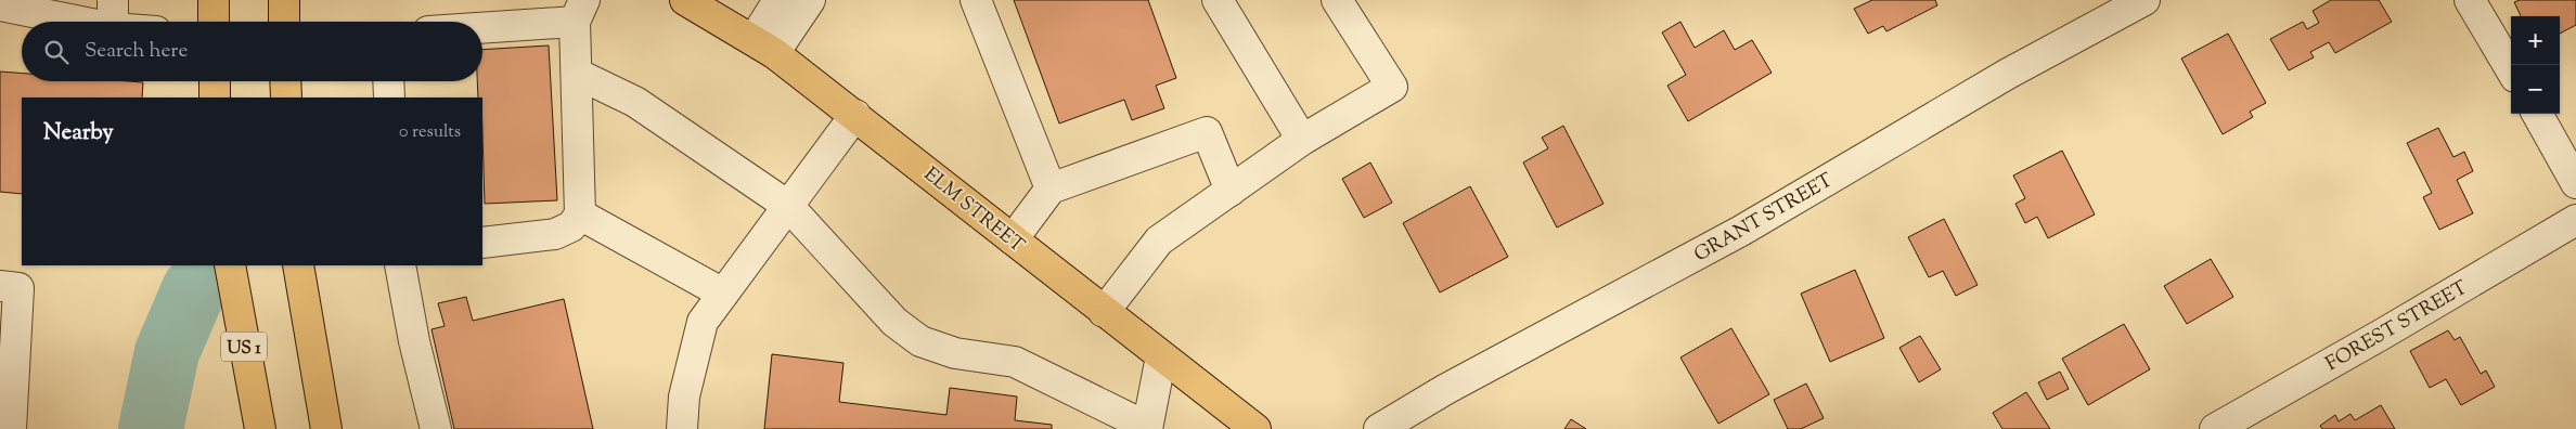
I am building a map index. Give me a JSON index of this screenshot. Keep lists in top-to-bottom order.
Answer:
{
  "streets": {
    "main road": ["ELM STREET", "US 1"],
    "street": ["GRANT STREET", "FOREST STREET"]
  },
  "page": {
    "map_buttons": ["+", "−"],
    "search": "Search here",
    "heading": ["Nearby", "0 results"]
  }
}
